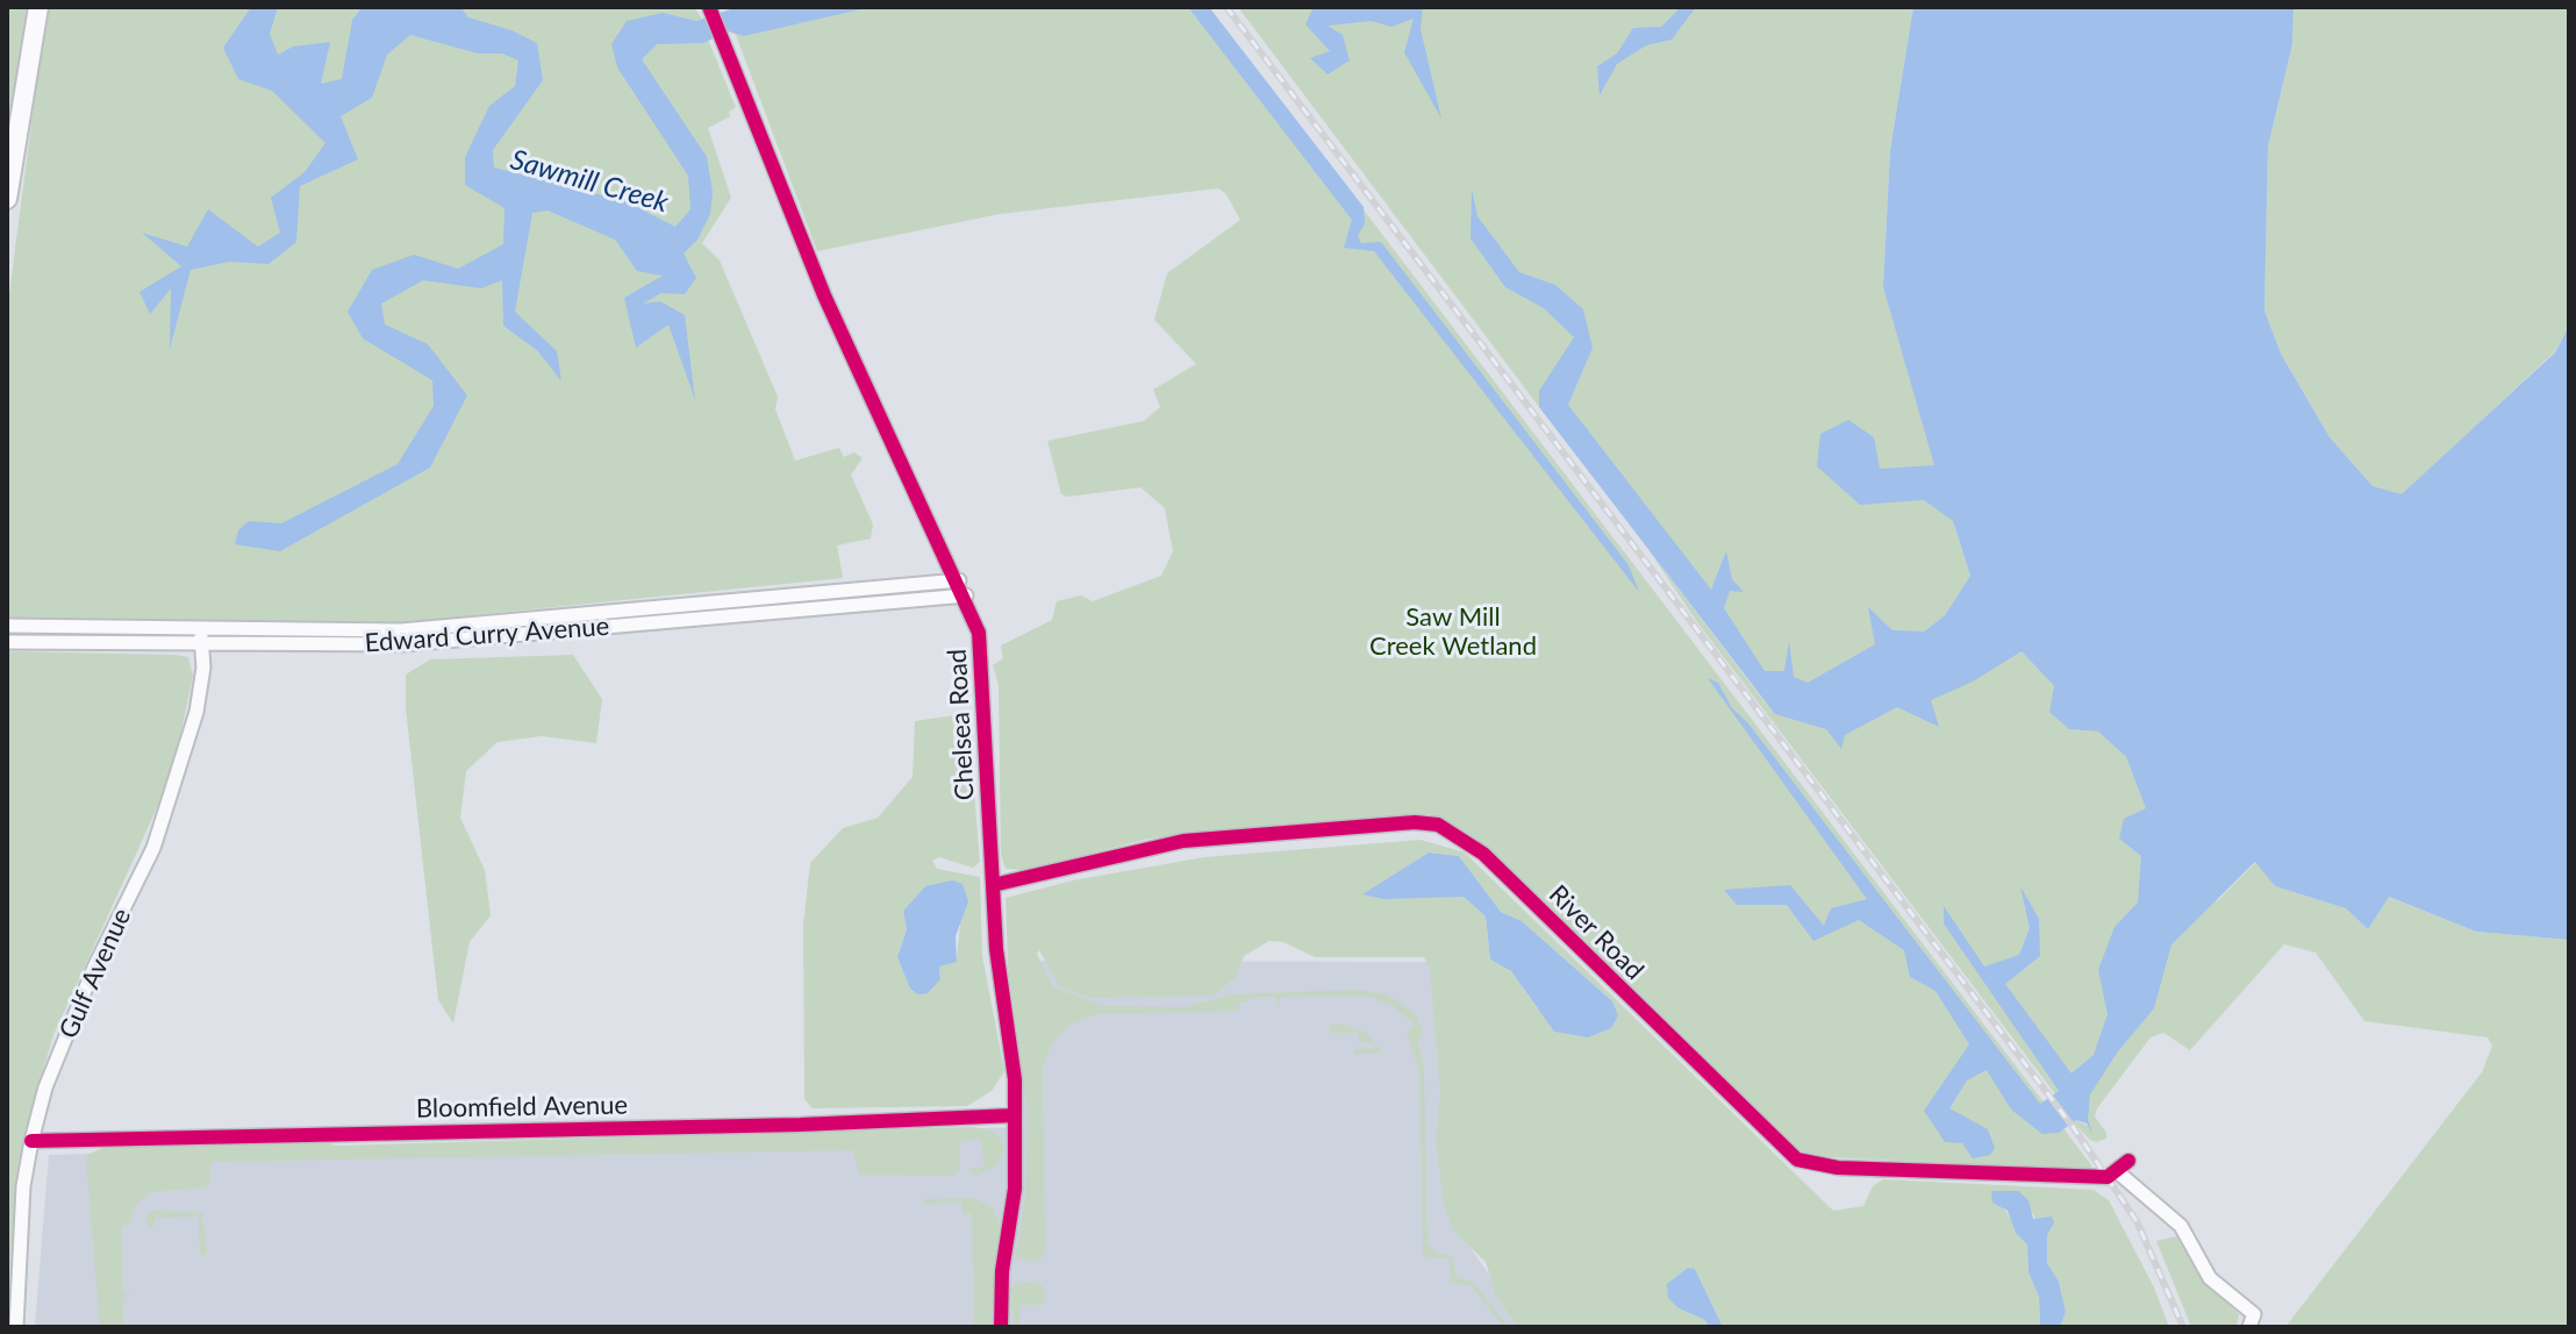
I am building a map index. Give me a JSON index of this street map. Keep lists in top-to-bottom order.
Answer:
{
  "streets": {
    "street": [
      "Edward Curry Avenue",
      "Chelsea Road",
      "River Road",
      "Gulf Avenue",
      "Bloomfield Avenue"
    ]
  },
  "crossings": [
    ["Edward Curry Avenue", "Chelsea Road"],
    ["Edward Curry Avenue", "Gulf Avenue"],
    ["Chelsea Road", "River Road"],
    ["Chelsea Road", "Bloomfield Avenue"],
    ["Gulf Avenue", "Bloomfield Avenue"]
  ],
  "water": ["Sawmill Creek"],
  "parks": ["Saw Mill Creek Wetland"]
}
